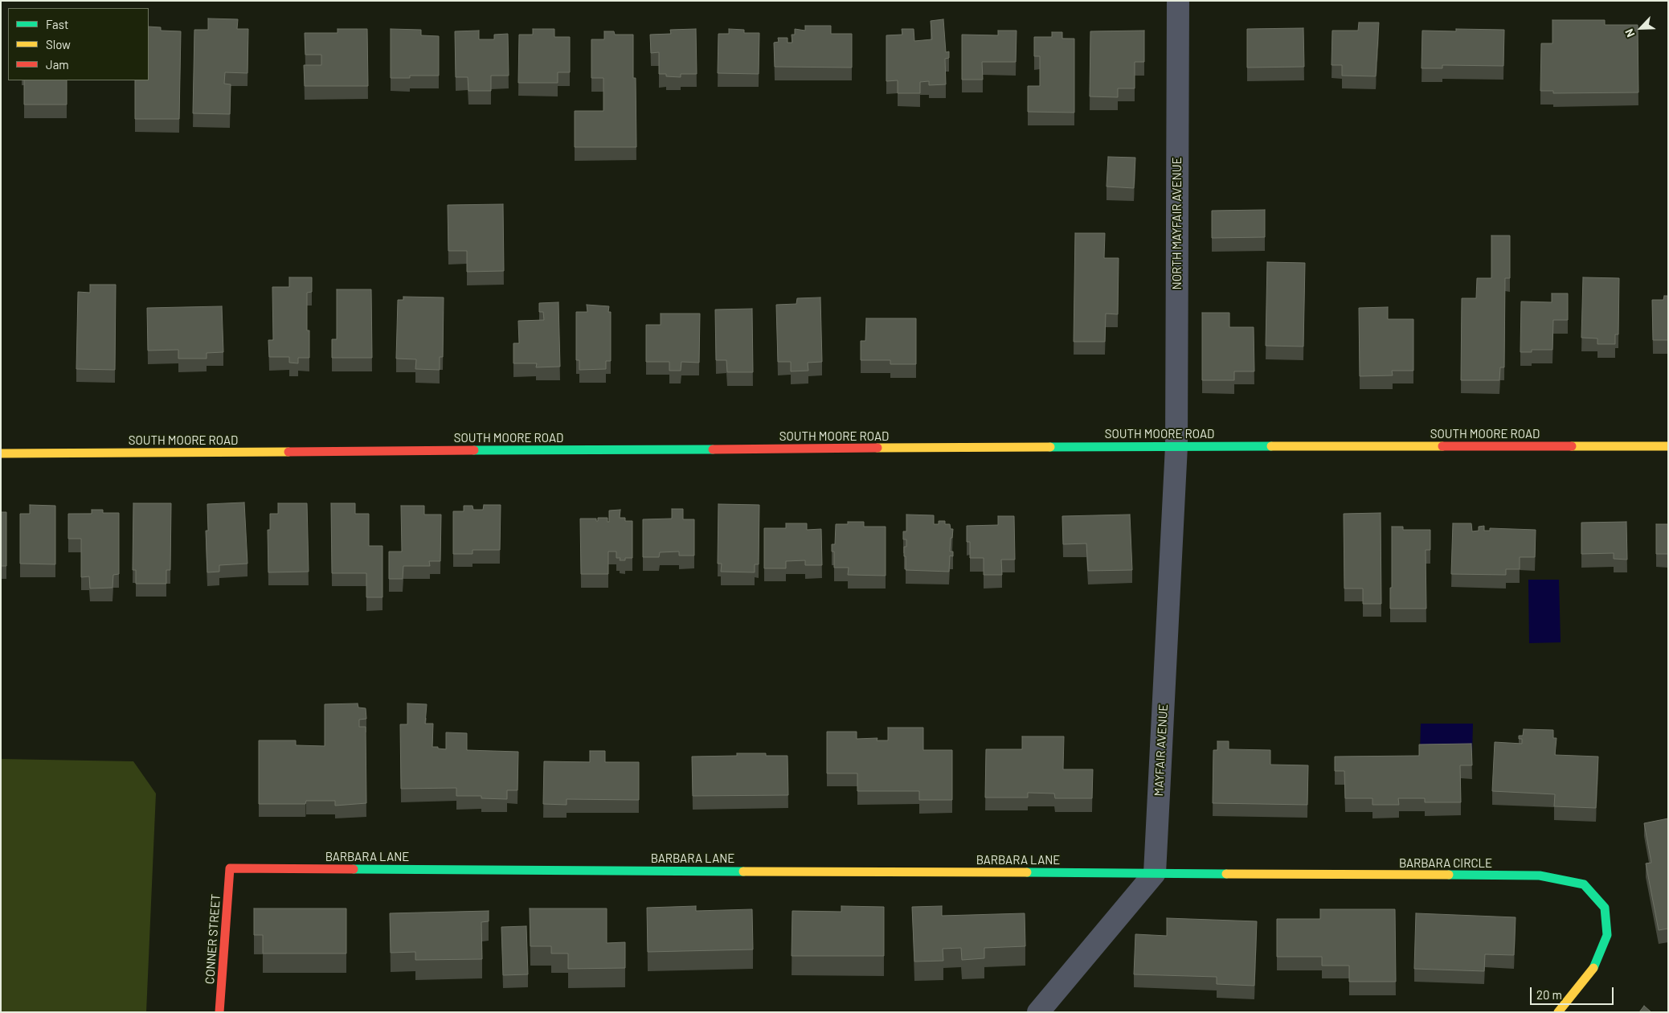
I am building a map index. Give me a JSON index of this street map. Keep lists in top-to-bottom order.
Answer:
{
  "streets": {
    "main road": [
      "SOUTH MOORE ROAD",
      "BARBARA LANE",
      "BARBARA CIRCLE",
      "CONNER STREET"
    ],
    "street": ["NORTH MAYFAIR AVENUE", "MAYFAIR AVENUE"]
  },
  "crossings": [
    ["NORTH MAYFAIR AVENUE", "SOUTH MOORE ROAD"],
    ["NORTH MAYFAIR AVENUE", "MAYFAIR AVENUE"],
    ["SOUTH MOORE ROAD", "MAYFAIR AVENUE"],
    ["MAYFAIR AVENUE", "BARBARA LANE"],
    ["MAYFAIR AVENUE", "BARBARA CIRCLE"],
    ["BARBARA LANE", "BARBARA CIRCLE"],
    ["BARBARA LANE", "CONNER STREET"]
  ],
  "legend": ["Fast", "Slow", "Jam"],
  "scale_bar": "20 m",
  "north": "bottom left"
}
